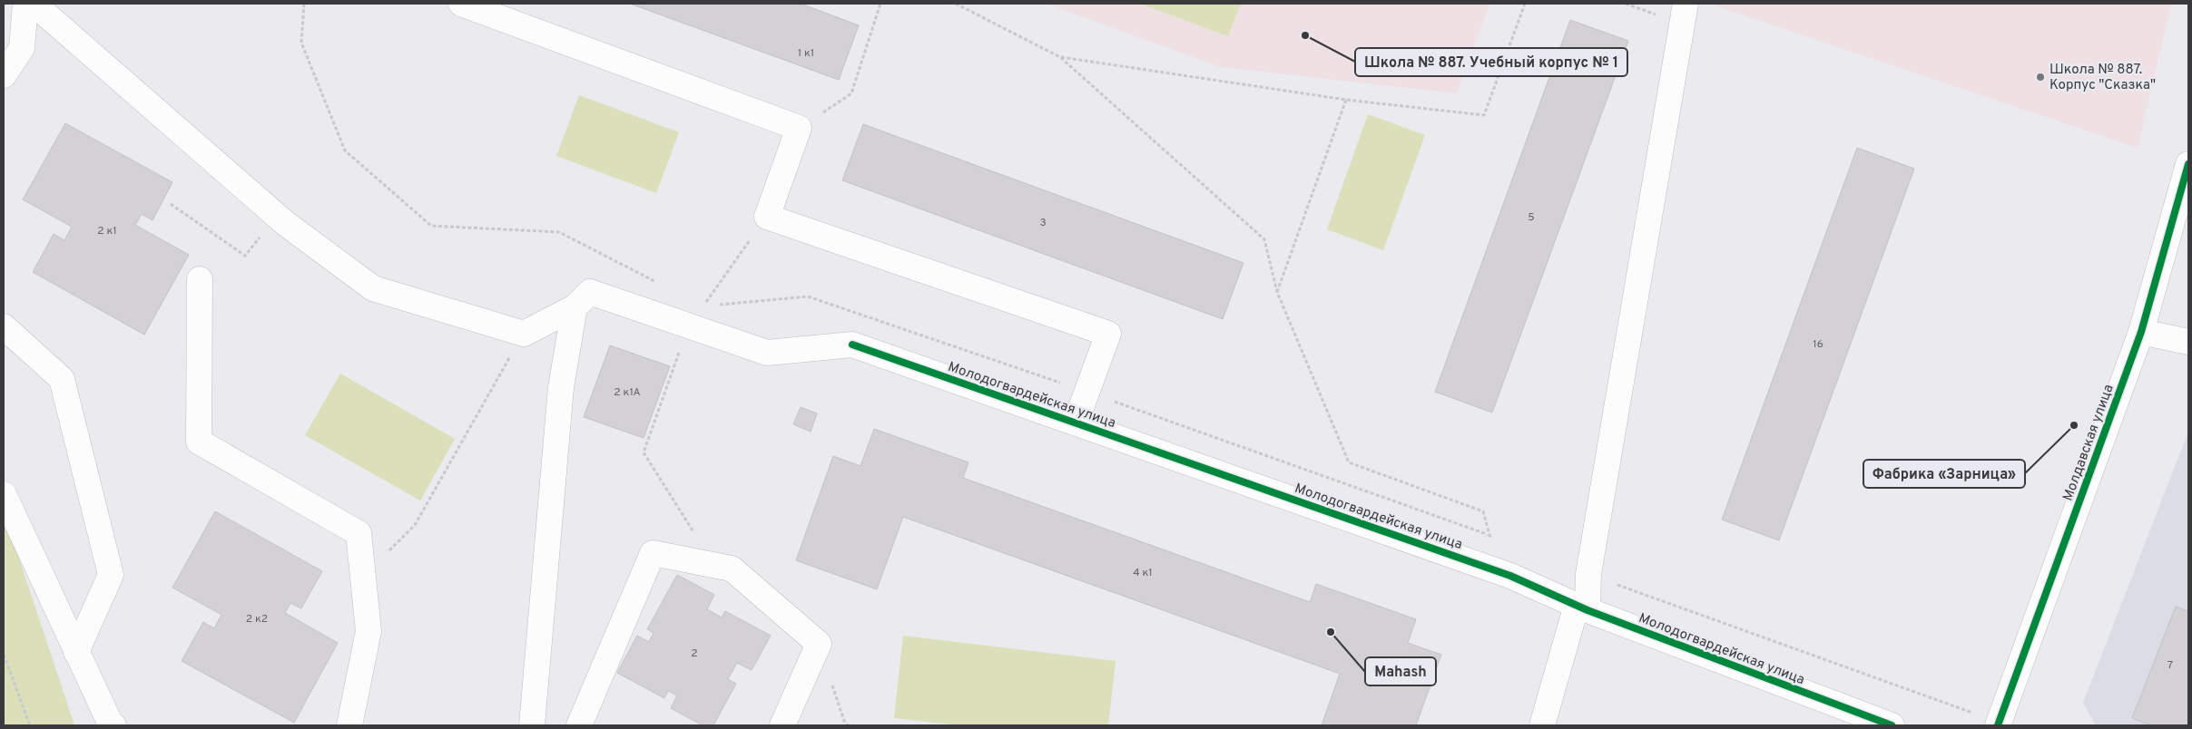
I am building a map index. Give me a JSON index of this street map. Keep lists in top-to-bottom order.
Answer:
{
  "streets": {
    "street": ["Молодогвардейская улица", "Молдавская улица"]
  },
  "places": [
    "Школа № 887. Учебный корпус № 1",
    "Школа № 887. Корпус \"Сказка\"",
    "Фабрика «Зарница»",
    "Mahash"
  ],
  "house_numbers": [
    "1 к1",
    "5",
    "3",
    "2 к1",
    "16",
    "2 к1А",
    "4 к1",
    "2 к2",
    "2",
    "7"
  ]
}
